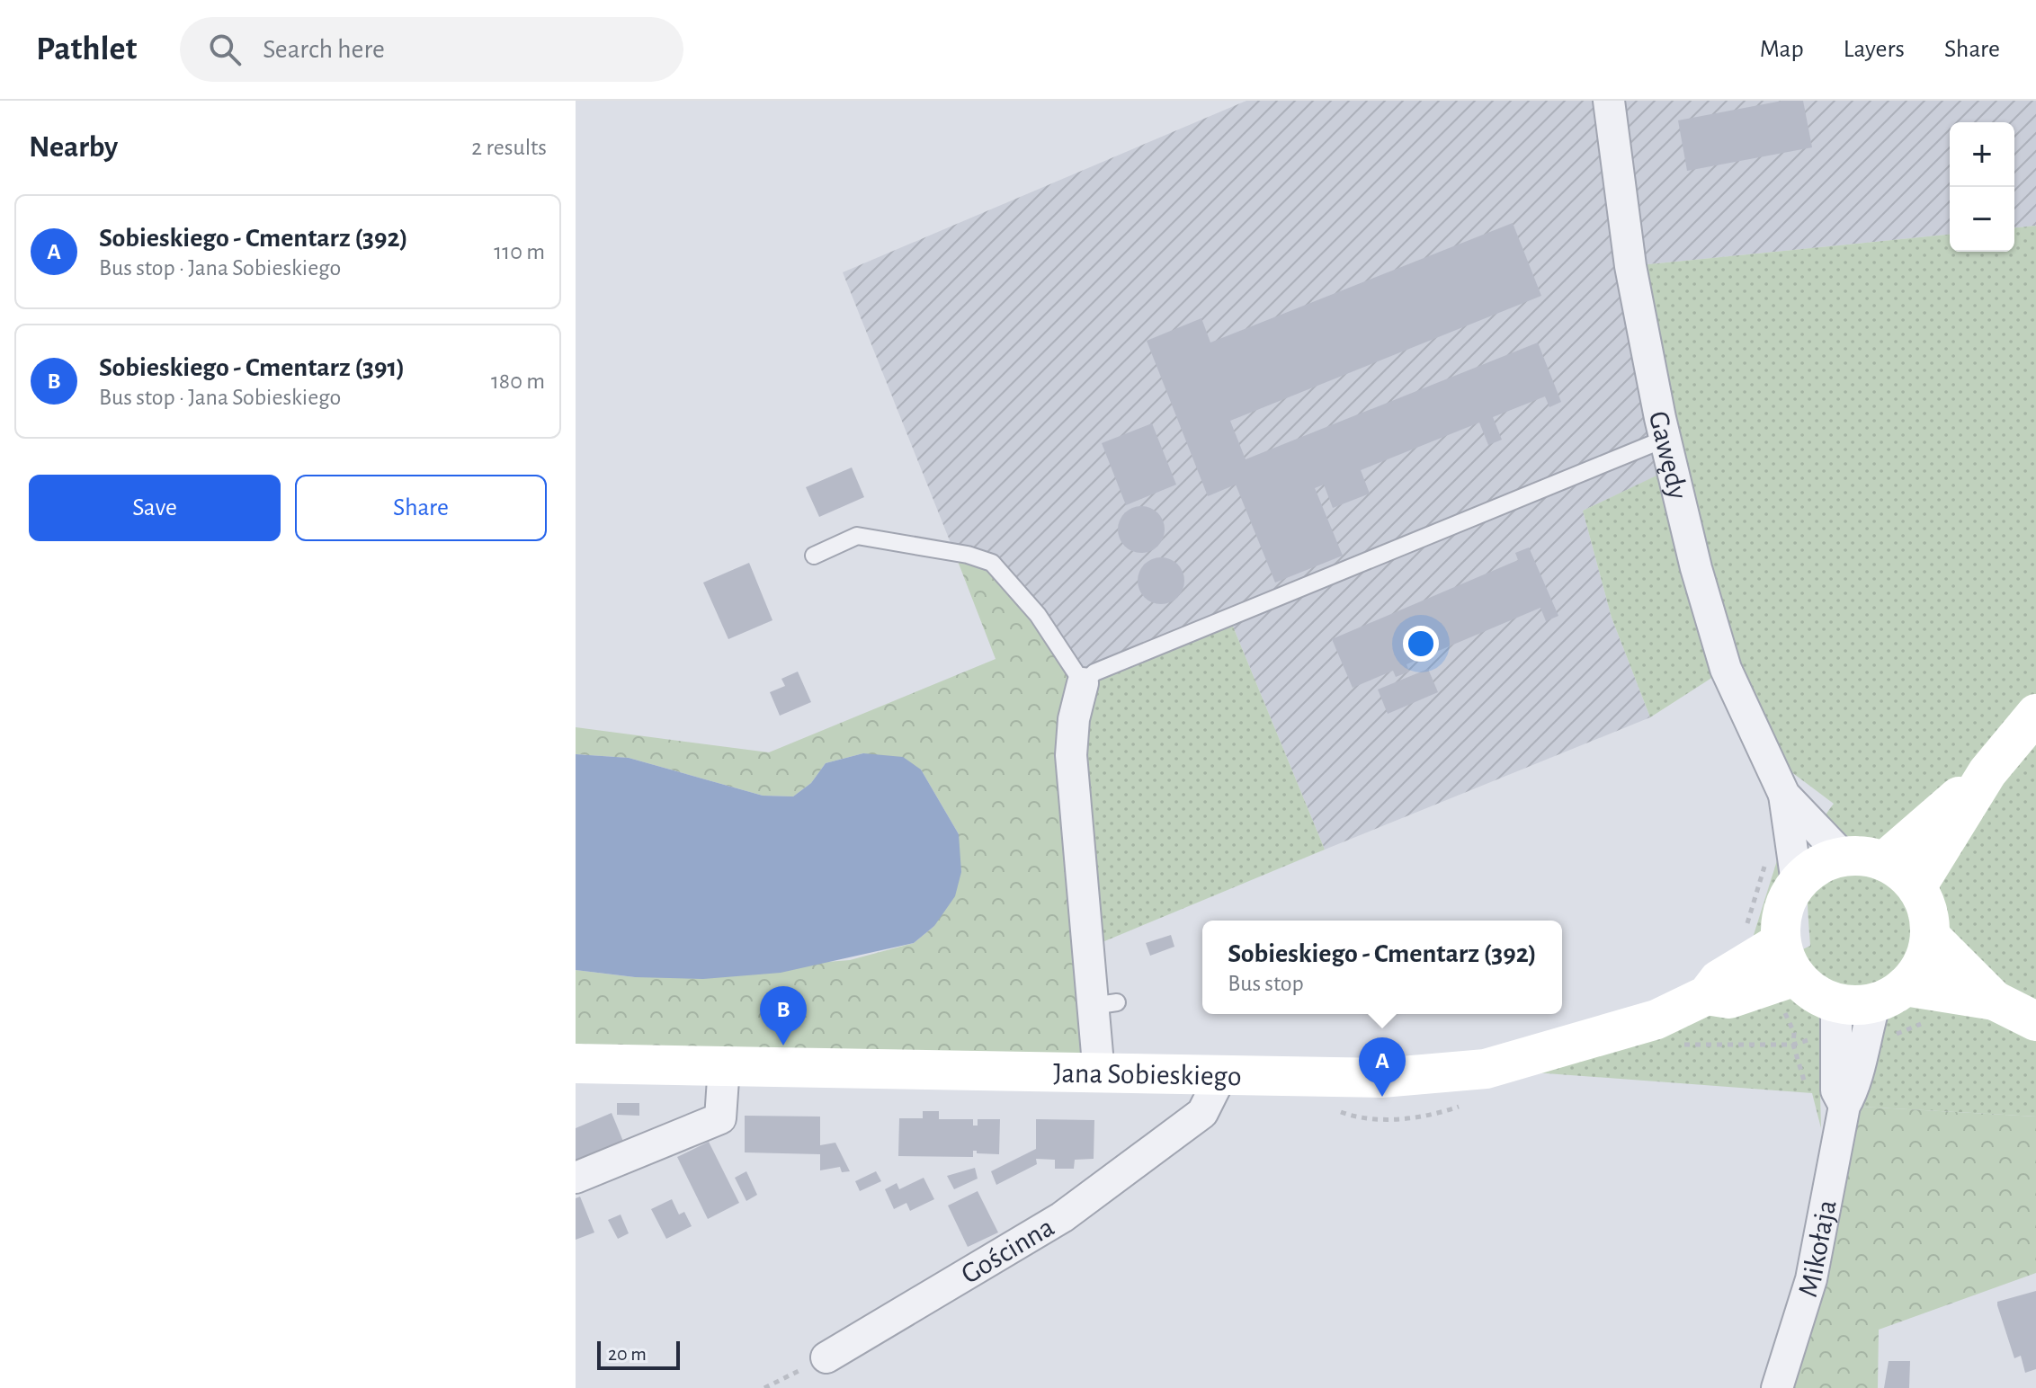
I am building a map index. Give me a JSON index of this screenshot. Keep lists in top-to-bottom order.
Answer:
{
  "streets": {
    "street": [
      "Gawędy",
      "Jana Sobieskiego",
      "Mikołaja",
      "Gościnna"
    ]
  },
  "crossings": [
    ["Gawędy", "Jana Sobieskiego"],
    ["Gawędy", "Mikołaja"],
    ["Jana Sobieskiego", "Mikołaja"],
    ["Jana Sobieskiego", "Gościnna"]
  ],
  "scale_bar": "20 m",
  "page": {
    "header": "Pathlet",
    "search": "Search here",
    "nav": ["Map", "Layers", "Share"],
    "heading": ["Nearby", "2 results"],
    "map_buttons": ["+", "−"],
    "list": [
      {
        "mark": "A",
        "name": "Sobieskiego - Cmentarz (392)",
        "note": "Bus stop · Jana Sobieskiego",
        "value": "110 m"
      },
      {
        "mark": "B",
        "name": "Sobieskiego - Cmentarz (391)",
        "note": "Bus stop · Jana Sobieskiego",
        "value": "180 m"
      }
    ],
    "buttons": ["Save", "Share"],
    "popup": ["Sobieskiego - Cmentarz (392)", "Bus stop"],
    "pins": ["B", "A"],
    "scale": "20 m"
  }
}
